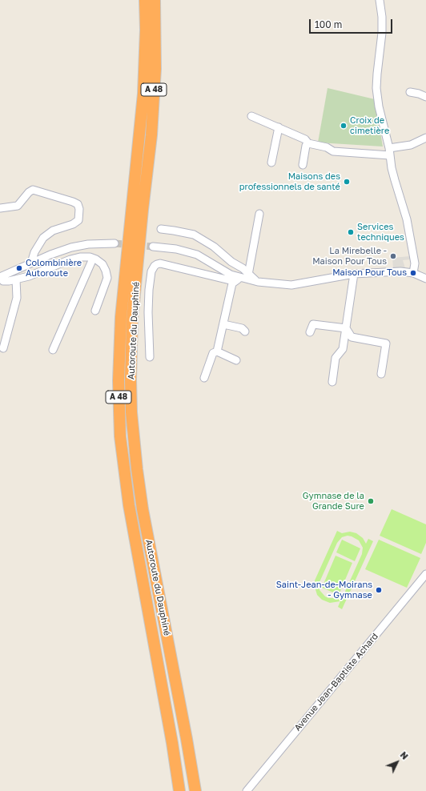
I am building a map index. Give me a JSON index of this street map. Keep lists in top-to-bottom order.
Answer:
{
  "streets": {
    "highway": ["A 48", "Autoroute du Dauphiné"],
    "street": ["Avenue Jean-Baptiste Achard"]
  },
  "places": [
    "Croix de cimetière",
    "Maisons des professionnels de santé",
    "Services techniques",
    "La Mirebelle - Maison Pour Tous",
    "Colombinière Autoroute",
    "Maison Pour Tous",
    "Gymnase de la Grande Sure",
    "Saint-Jean-de-Moirans - Gymnase"
  ],
  "scale_bar": "100 m",
  "north": "top right"
}
